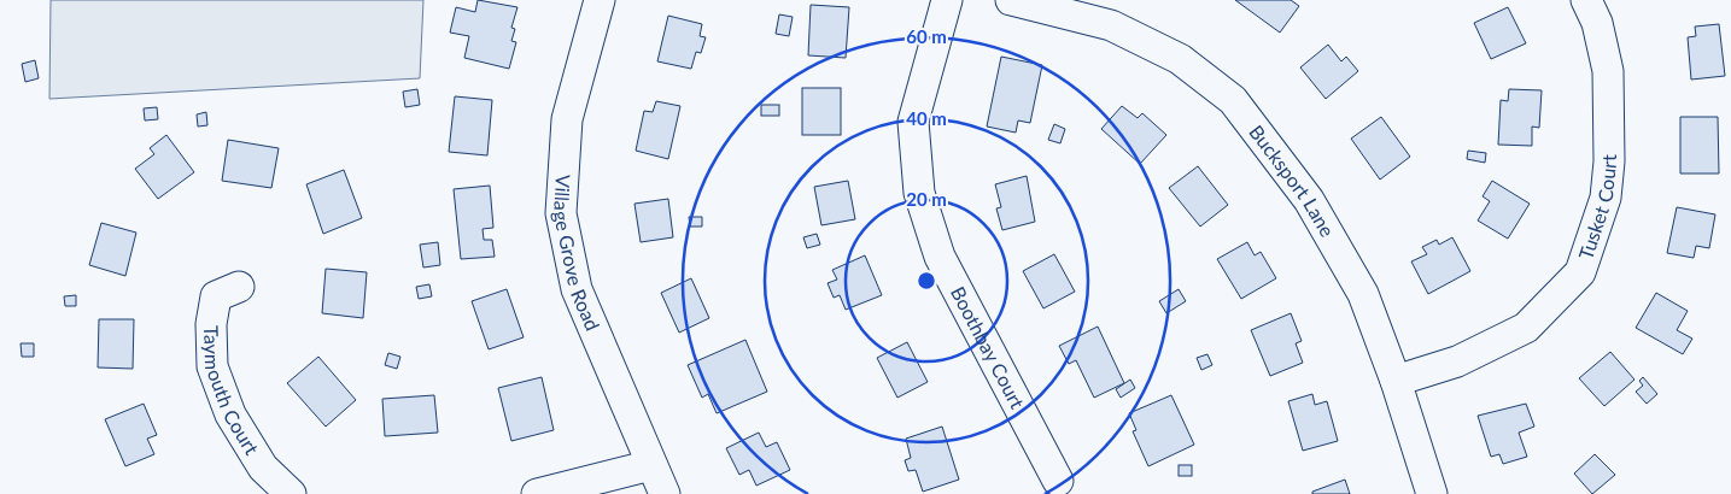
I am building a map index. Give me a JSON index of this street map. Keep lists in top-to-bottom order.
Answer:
{
  "streets": {
    "street": [
      "Bucksport Lane",
      "Tusket Court",
      "Village Grove Road",
      "Boothbay Court",
      "Taymouth Court"
    ]
  },
  "crossings": [
    ["Bucksport Lane", "Tusket Court"]
  ],
  "rings": ["60 m", "40 m", "20 m"]
}
